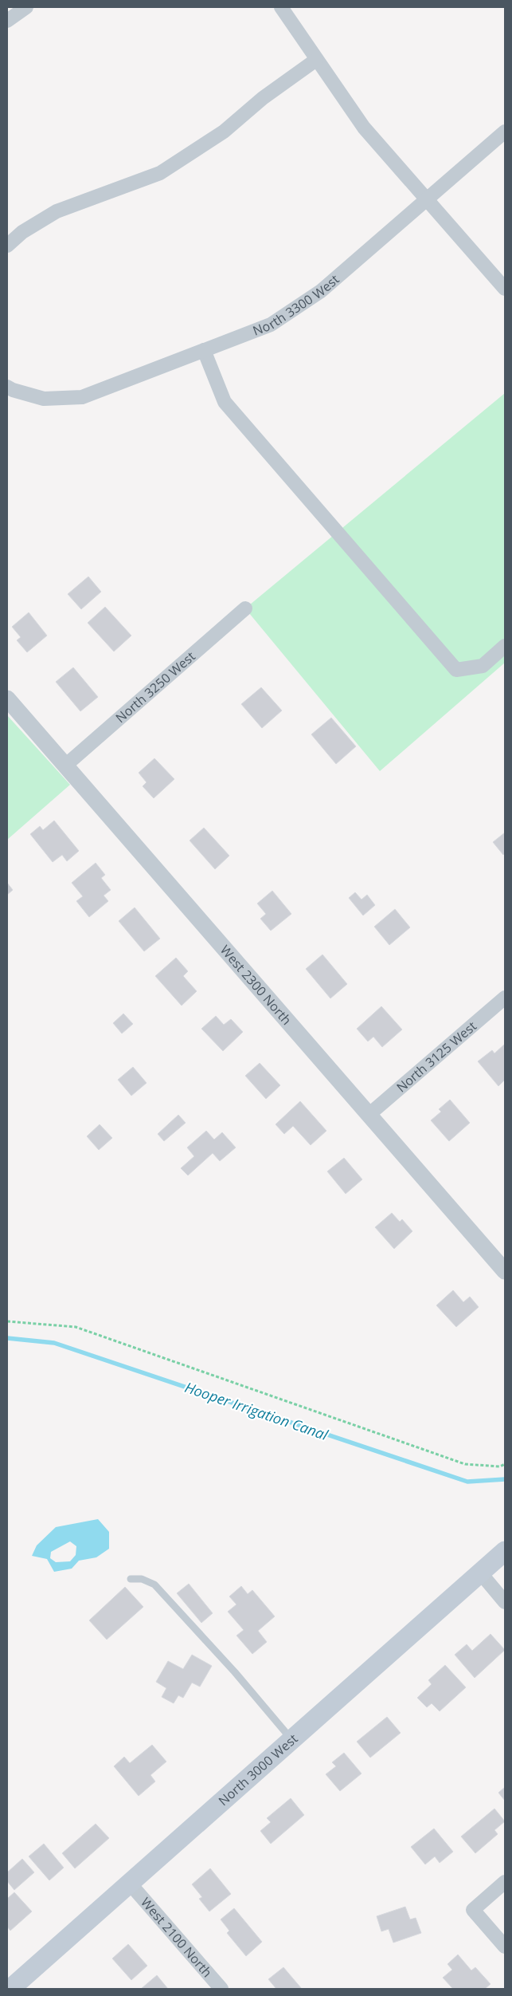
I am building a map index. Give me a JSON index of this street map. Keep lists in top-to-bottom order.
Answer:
{
  "streets": {
    "main road": ["North 3000 West"],
    "street": [
      "North 3300 West",
      "North 3250 West",
      "West 2300 North",
      "North 3125 West",
      "West 2100 North"
    ]
  },
  "crossings": [
    ["North 3250 West", "West 2300 North"],
    ["West 2300 North", "North 3125 West"],
    ["North 3000 West", "West 2100 North"]
  ],
  "water": ["Hooper Irrigation Canal"]
}
